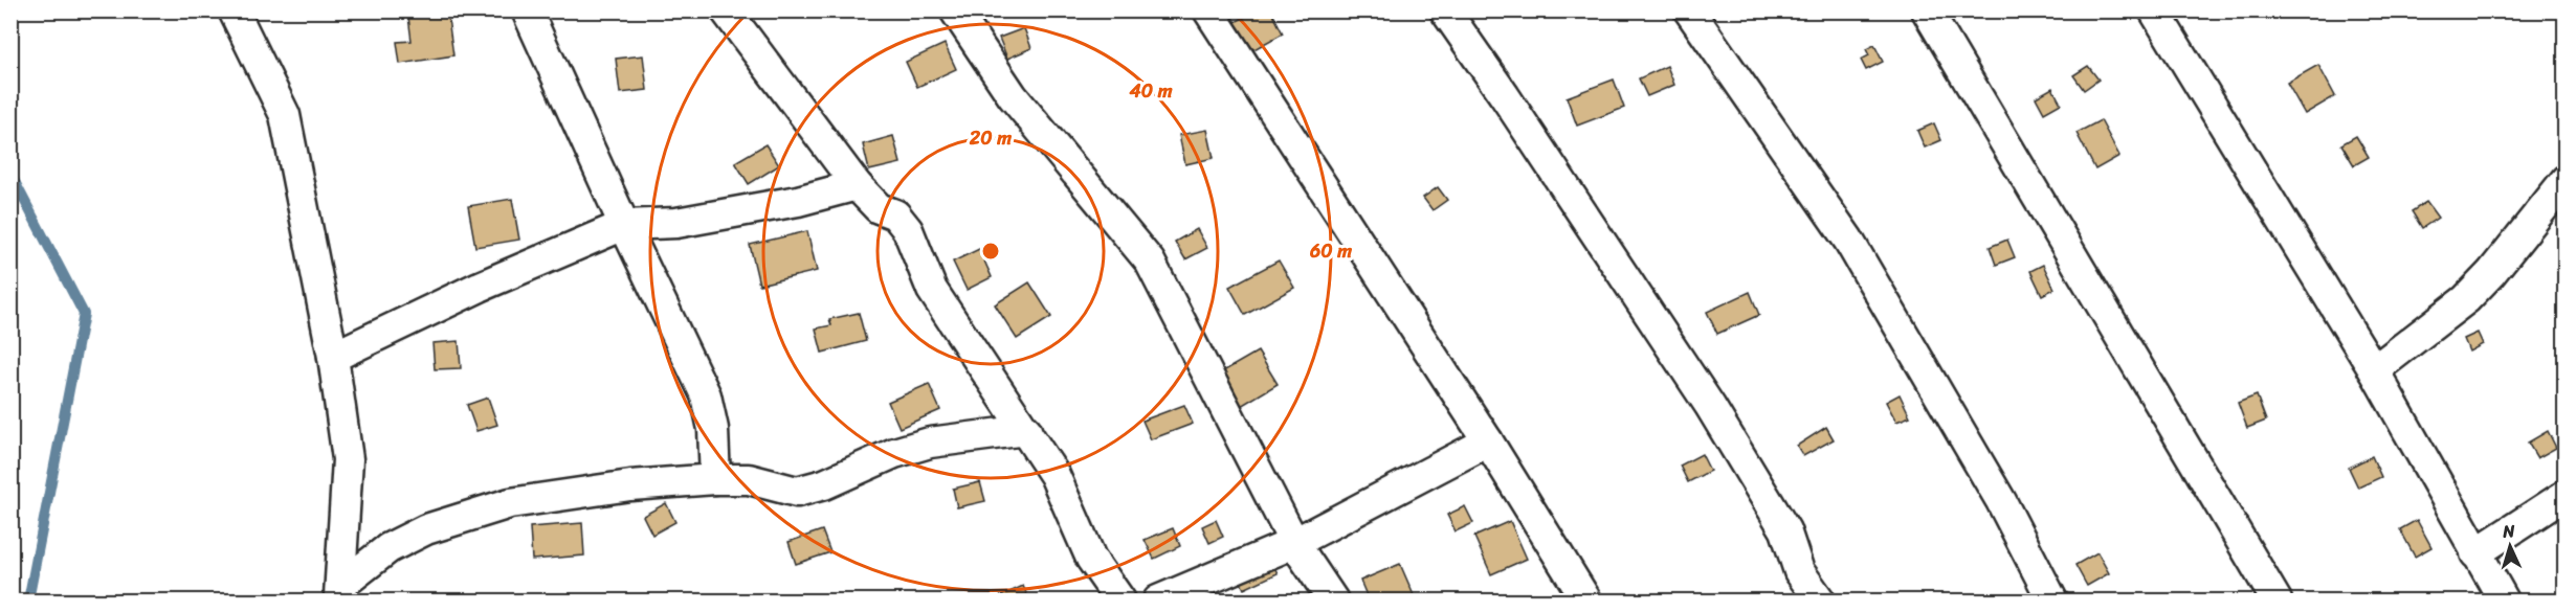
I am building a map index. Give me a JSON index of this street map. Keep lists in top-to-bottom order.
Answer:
{
  "north": "top",
  "rings": ["40 m", "20 m", "60 m"]
}
